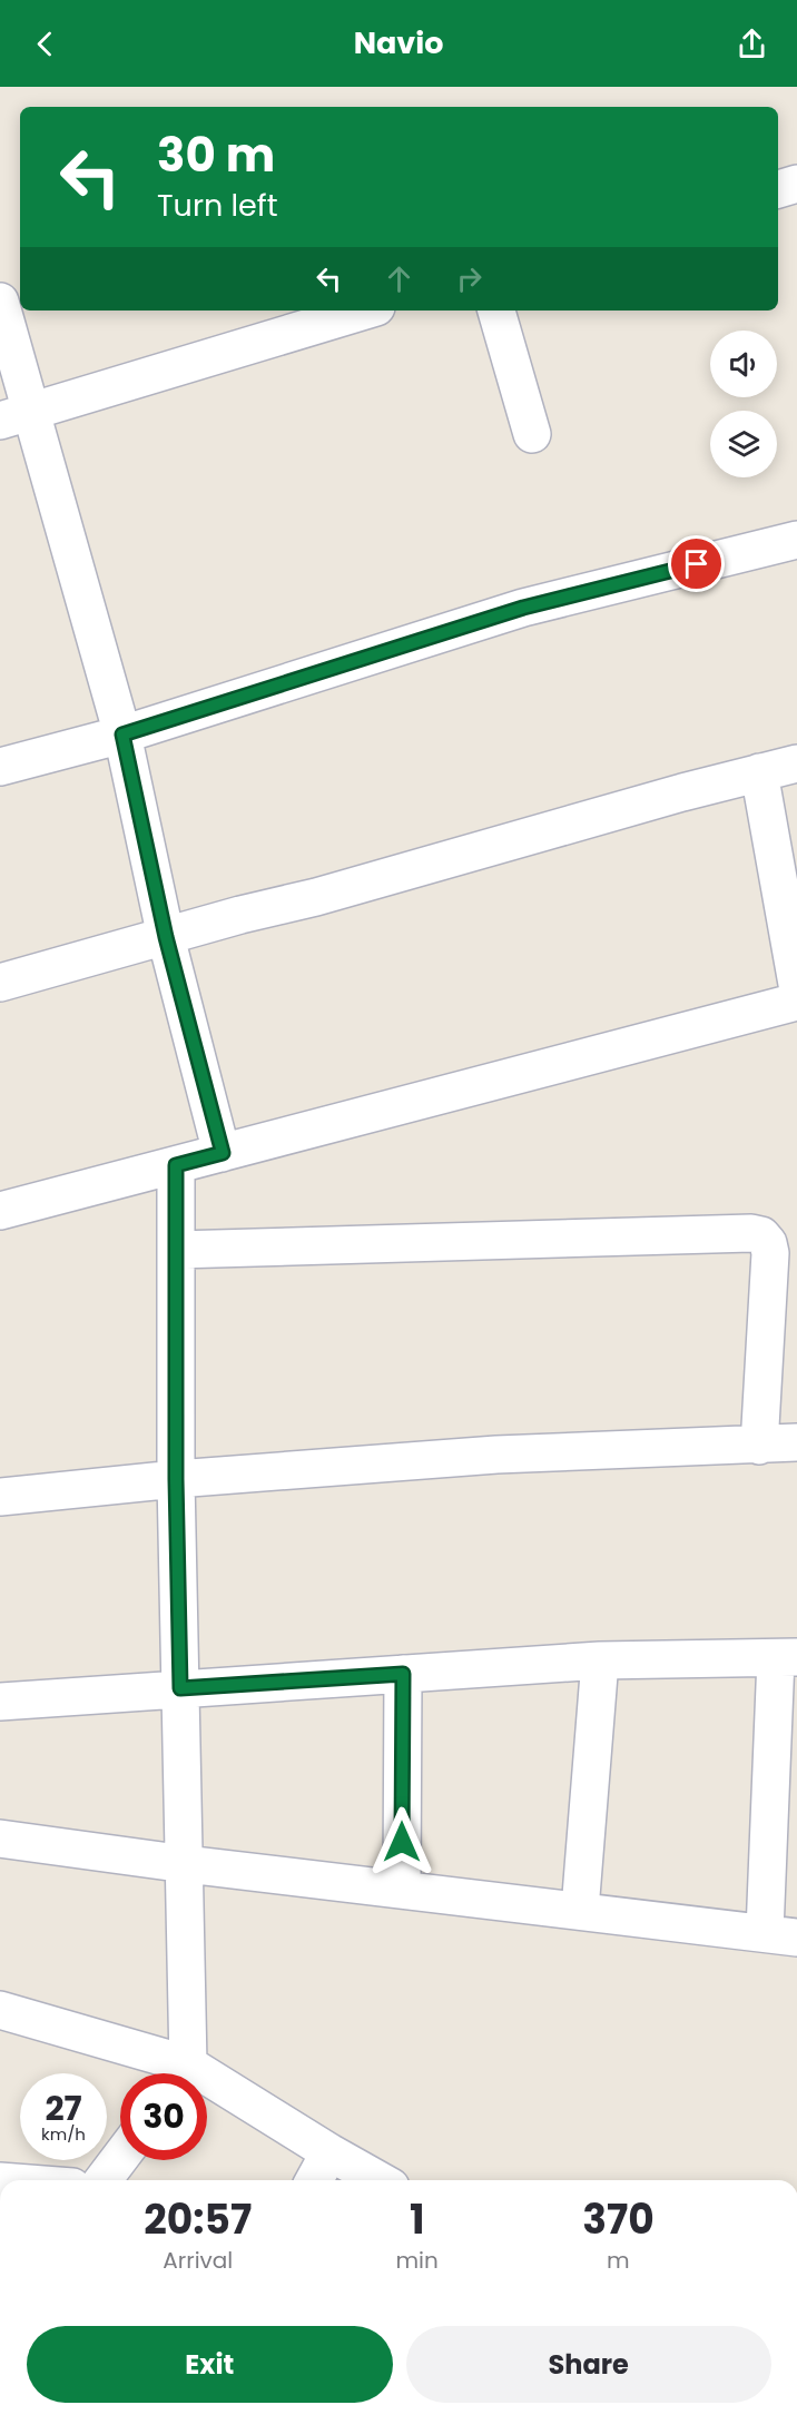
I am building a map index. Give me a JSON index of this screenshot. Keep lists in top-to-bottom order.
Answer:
{
  "page": {
    "header": "Navio",
    "turn": ["30 m", "Turn left"],
    "speed": "27 km/h",
    "limit": "30",
    "eta": [
      "20:57",
      "Arrival",
      "1",
      "min",
      "370",
      "m"
    ],
    "buttons": ["Exit", "Share"]
  }
}
